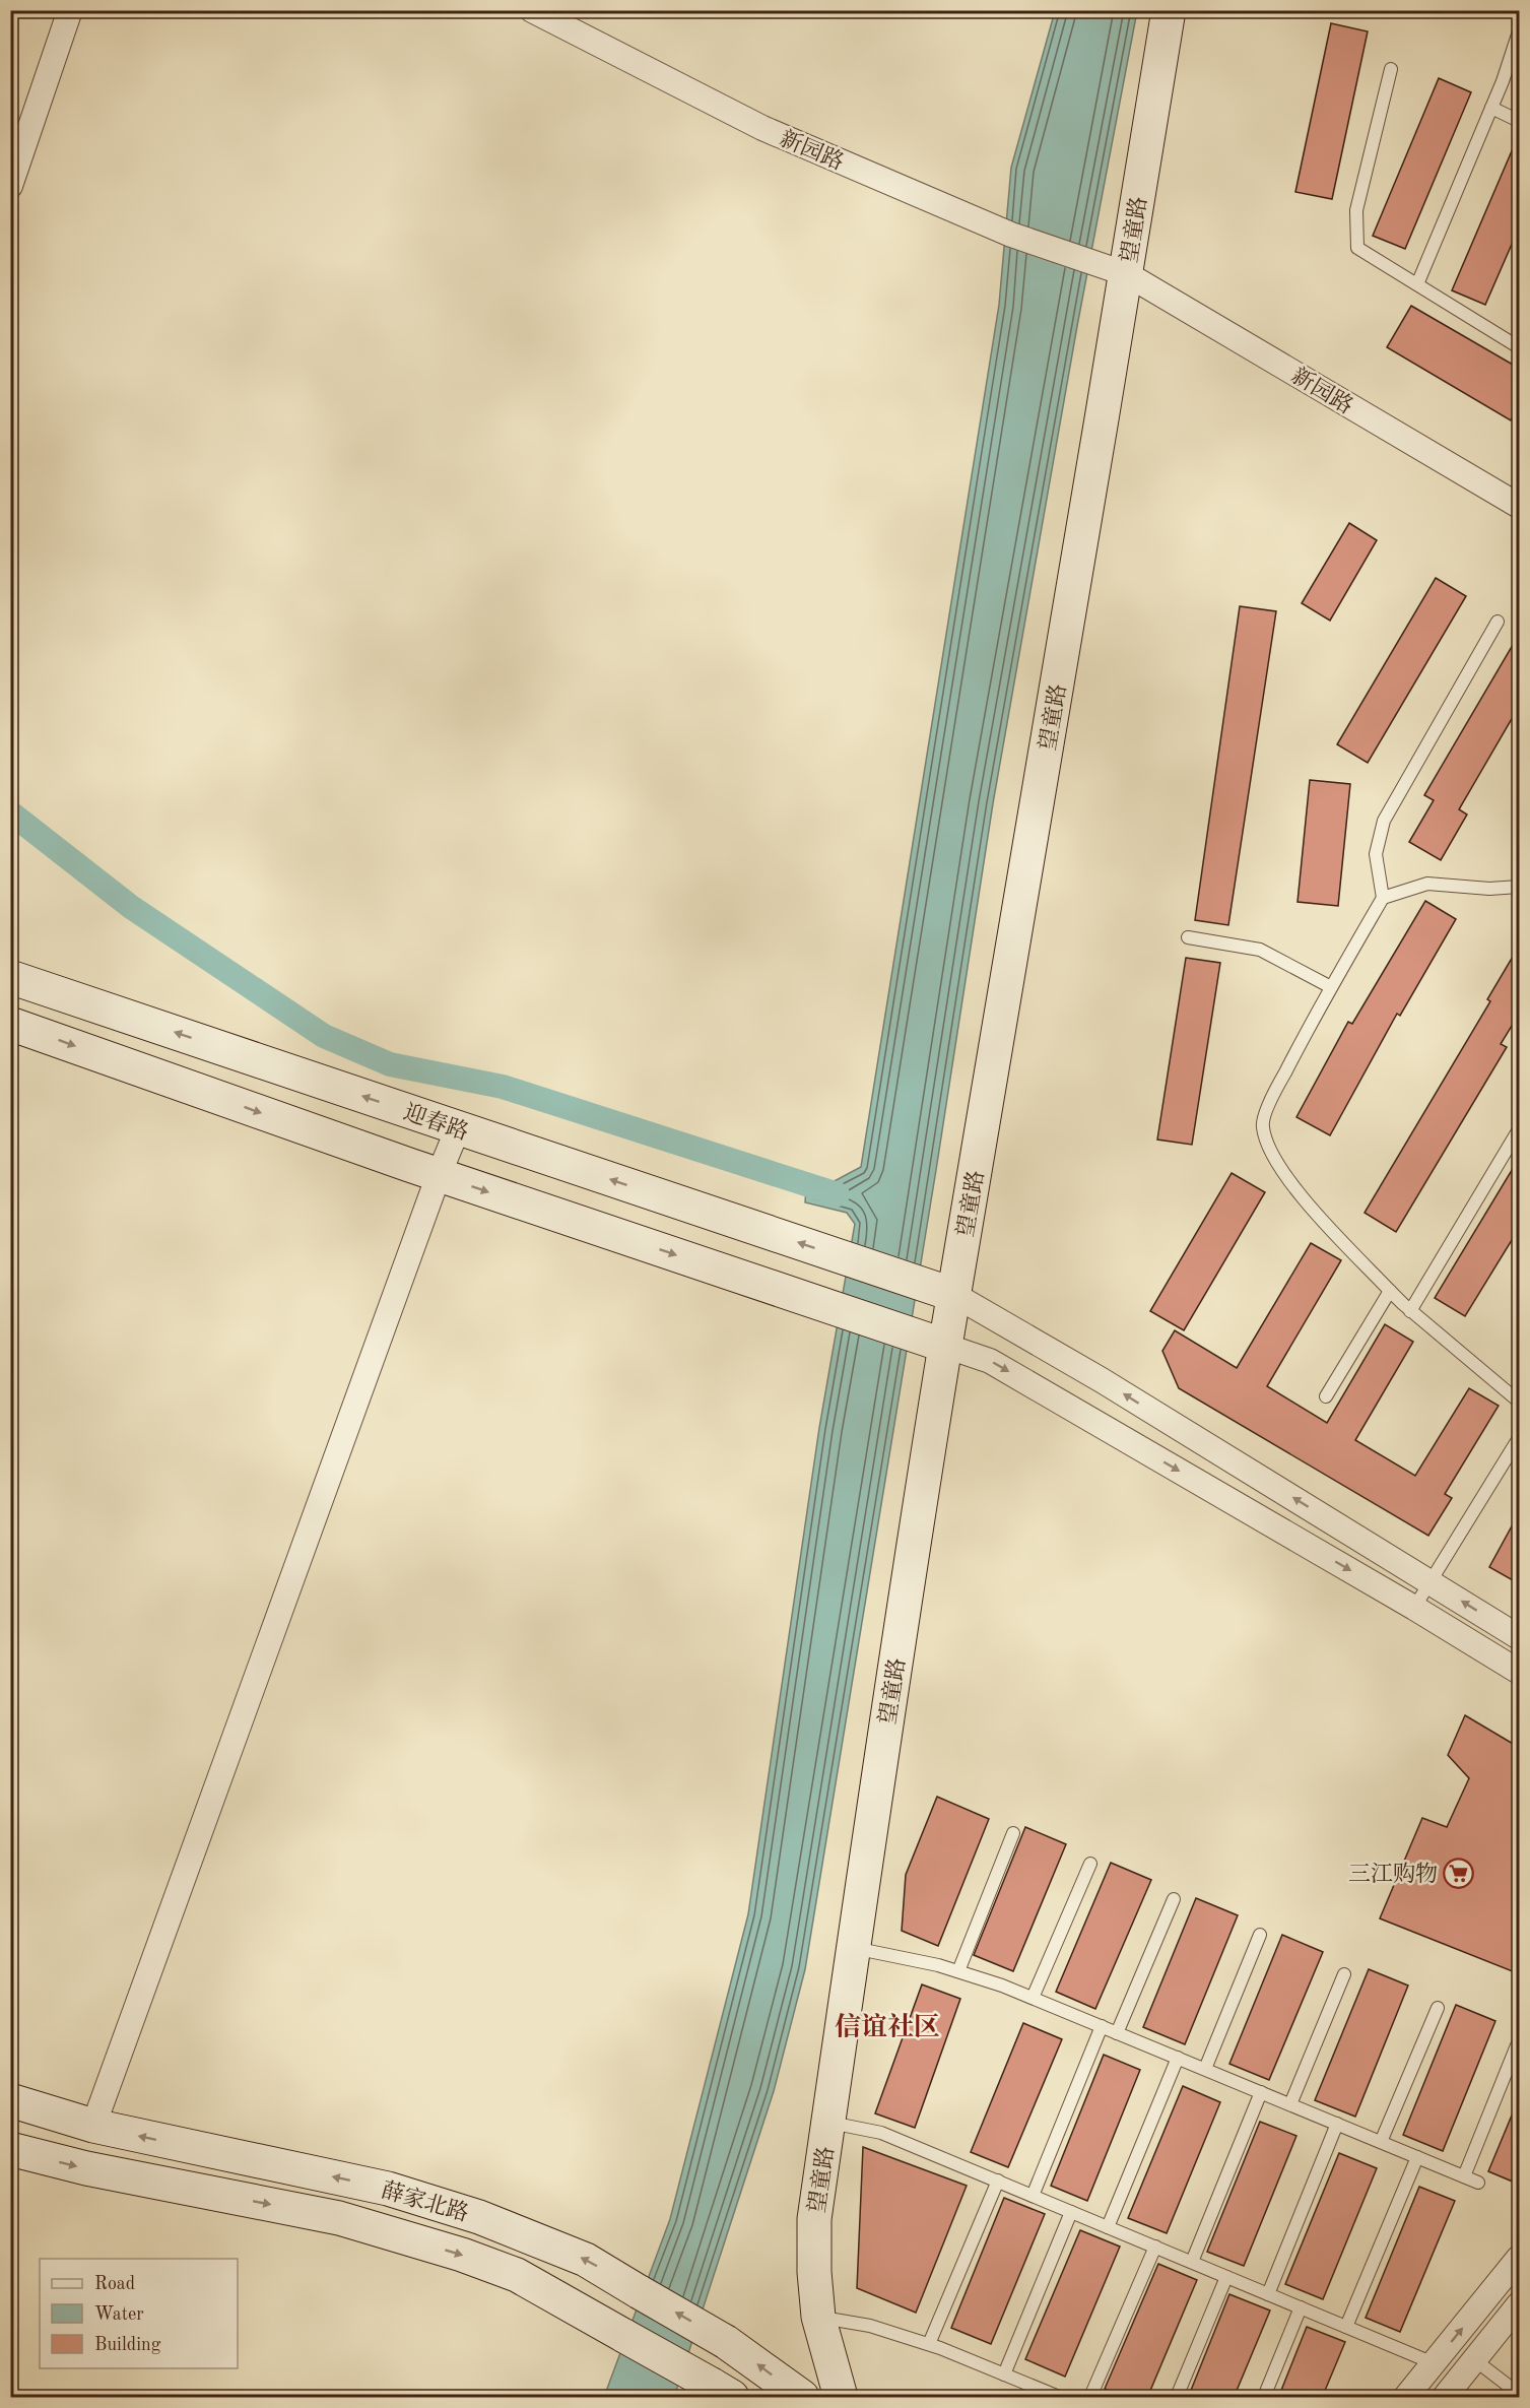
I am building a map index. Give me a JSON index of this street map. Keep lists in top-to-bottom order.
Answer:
{
  "streets": {
    "main road": ["望童路", "迎春路", "薛家北路"],
    "street": ["新园路"]
  },
  "crossings": [
    ["新园路", "望童路"],
    ["望童路", "迎春路"]
  ],
  "districts": ["信谊社区"],
  "places": {
    "supermarket": ["三江购物"]
  },
  "legend": ["Road", "Water", "Building"]
}
